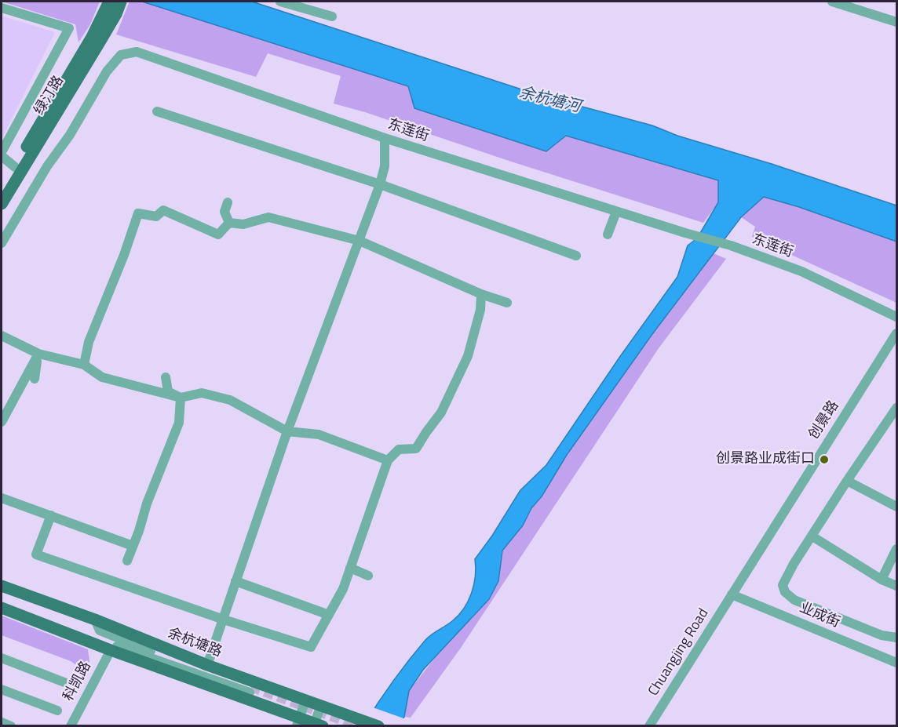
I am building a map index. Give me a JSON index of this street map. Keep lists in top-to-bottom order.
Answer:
{
  "streets": {
    "main road": ["绿汀路", "余杭塘路"],
    "street": [
      "东莲街",
      "创景路",
      "业成街",
      "Chuangjing Road",
      "科凯路"
    ]
  },
  "crossings": [
    ["创景路", "业成街"],
    ["创景路", "Chuangjing Road"],
    ["业成街", "Chuangjing Road"]
  ],
  "water": ["余杭塘河"],
  "places": ["创景路业成街口"]
}
